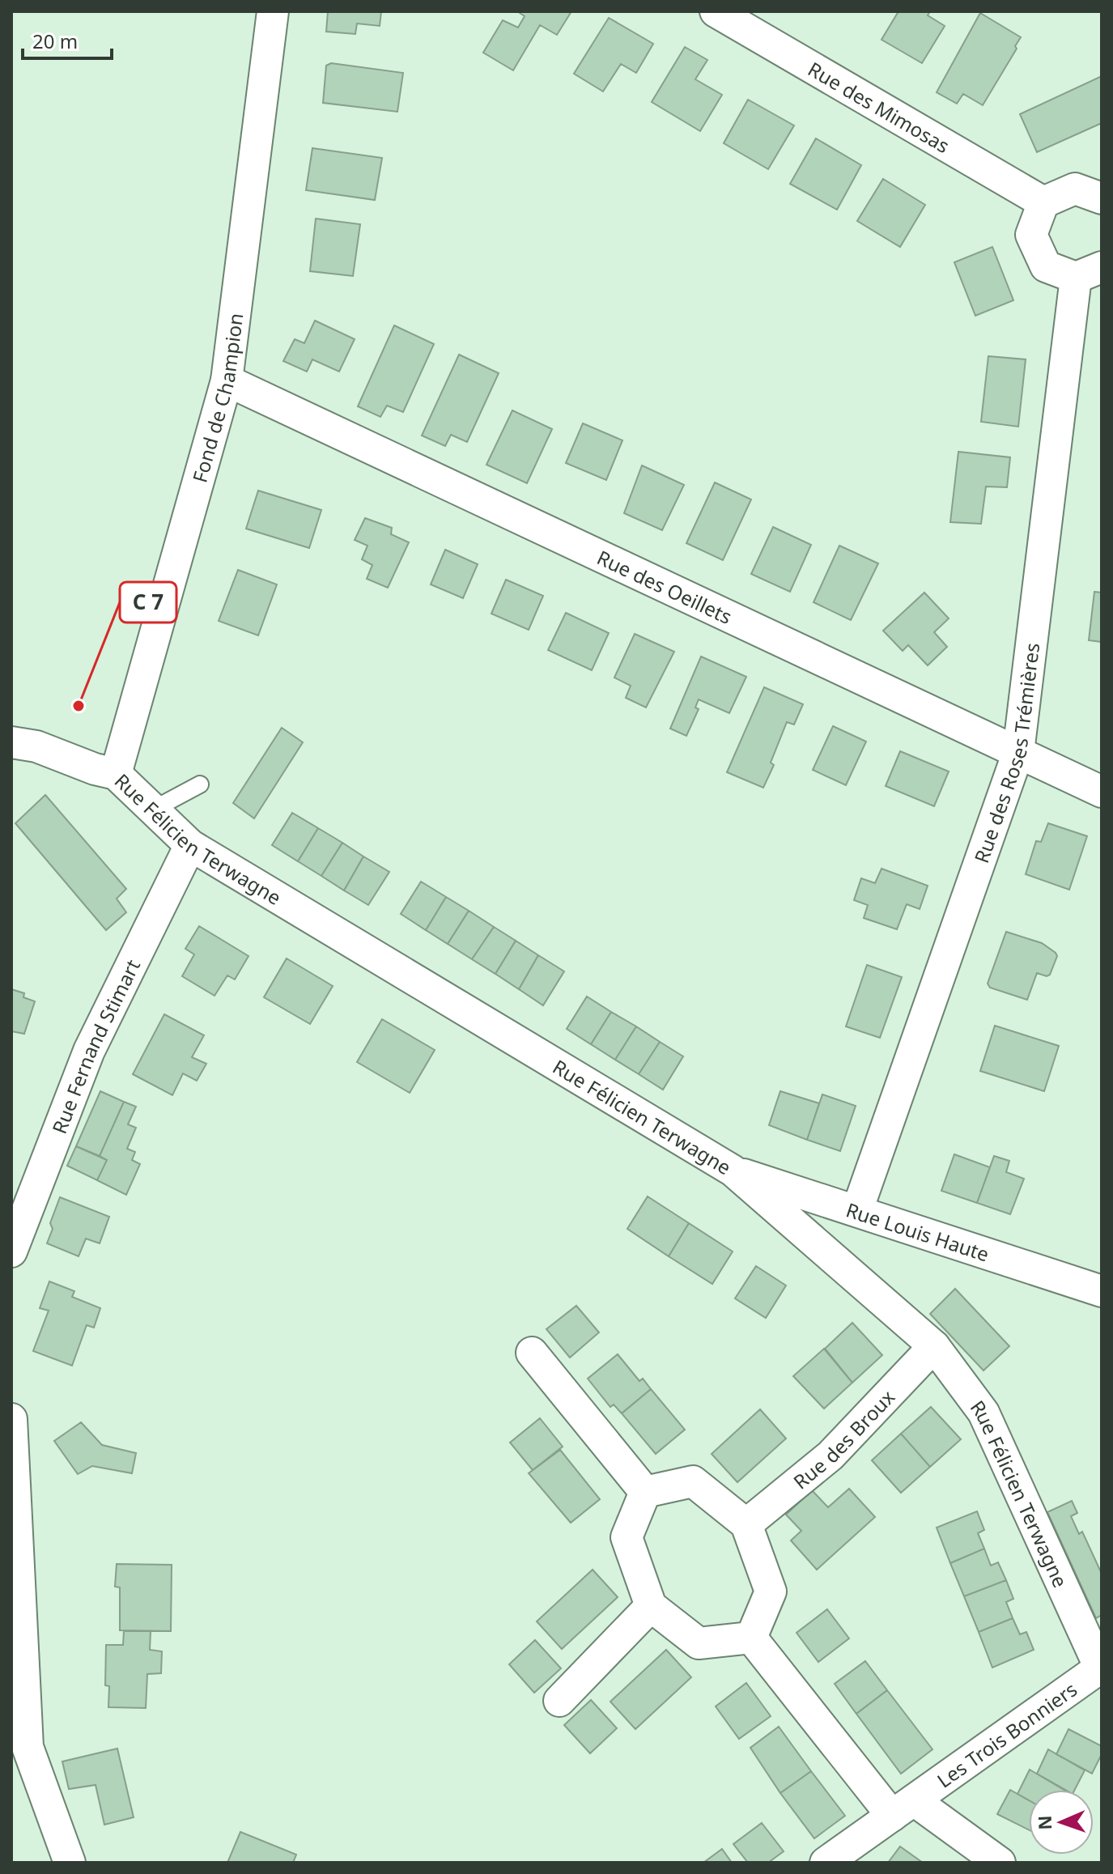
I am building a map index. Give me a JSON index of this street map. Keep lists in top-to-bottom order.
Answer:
{
  "streets": {
    "street": [
      "Rue des Mimosas",
      "Fond de Champion",
      "Rue des Oeillets",
      "Rue des Roses Trémières",
      "Rue Félicien Terwagne",
      "Rue Fernand Stimart",
      "Rue Louis Haute",
      "Rue des Broux",
      "Les Trois Bonniers"
    ]
  },
  "crossings": [
    ["Rue des Mimosas", "Rue des Roses Trémières"],
    ["Fond de Champion", "Rue des Oeillets"],
    ["Fond de Champion", "Rue Félicien Terwagne"],
    ["Rue des Oeillets", "Rue des Roses Trémières"],
    ["Rue des Roses Trémières", "Rue Louis Haute"],
    ["Rue Félicien Terwagne", "Rue Fernand Stimart"],
    ["Rue Félicien Terwagne", "Rue Louis Haute"],
    ["Rue Félicien Terwagne", "Rue des Broux"],
    ["Rue Félicien Terwagne", "Les Trois Bonniers"]
  ],
  "places": ["C 7"],
  "scale_bar": "20 m",
  "north": "left"
}
